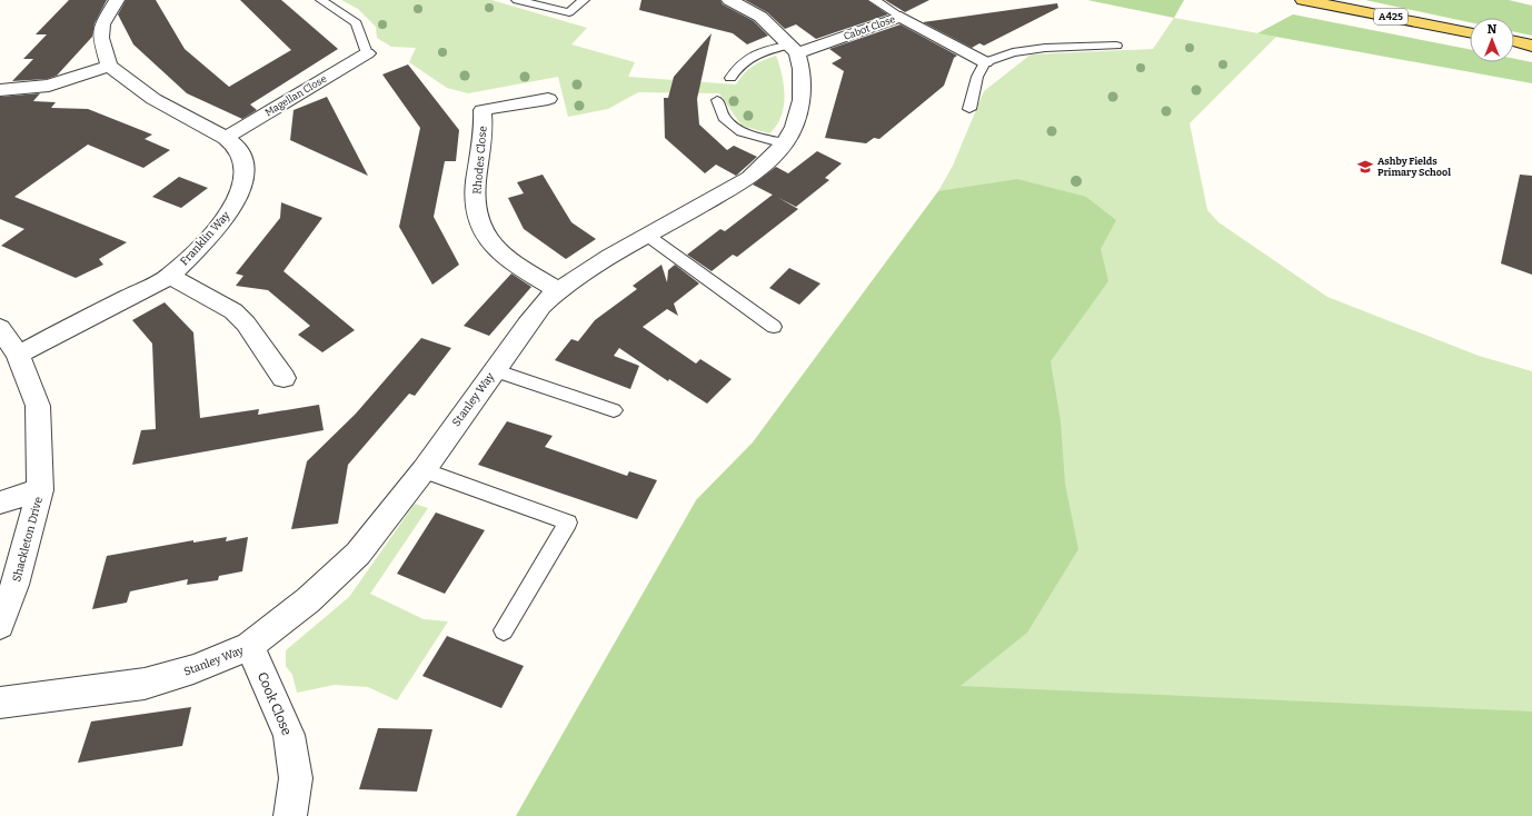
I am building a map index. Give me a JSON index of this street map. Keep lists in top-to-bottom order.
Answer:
{
  "streets": {
    "main road": ["A425"],
    "street": [
      "Cabot Close",
      "Magellan Close",
      "Rhodes Close",
      "Franklin Way",
      "Stanley Way",
      "Shackleton Drive",
      "Cook Close"
    ]
  },
  "crossings": [
    ["Cabot Close", "Stanley Way"],
    ["Magellan Close", "Franklin Way"],
    ["Rhodes Close", "Stanley Way"],
    ["Franklin Way", "Shackleton Drive"],
    ["Stanley Way", "Cook Close"]
  ],
  "places": {
    "school or university": ["Ashby Fields Primary School"]
  },
  "north": "top"
}
